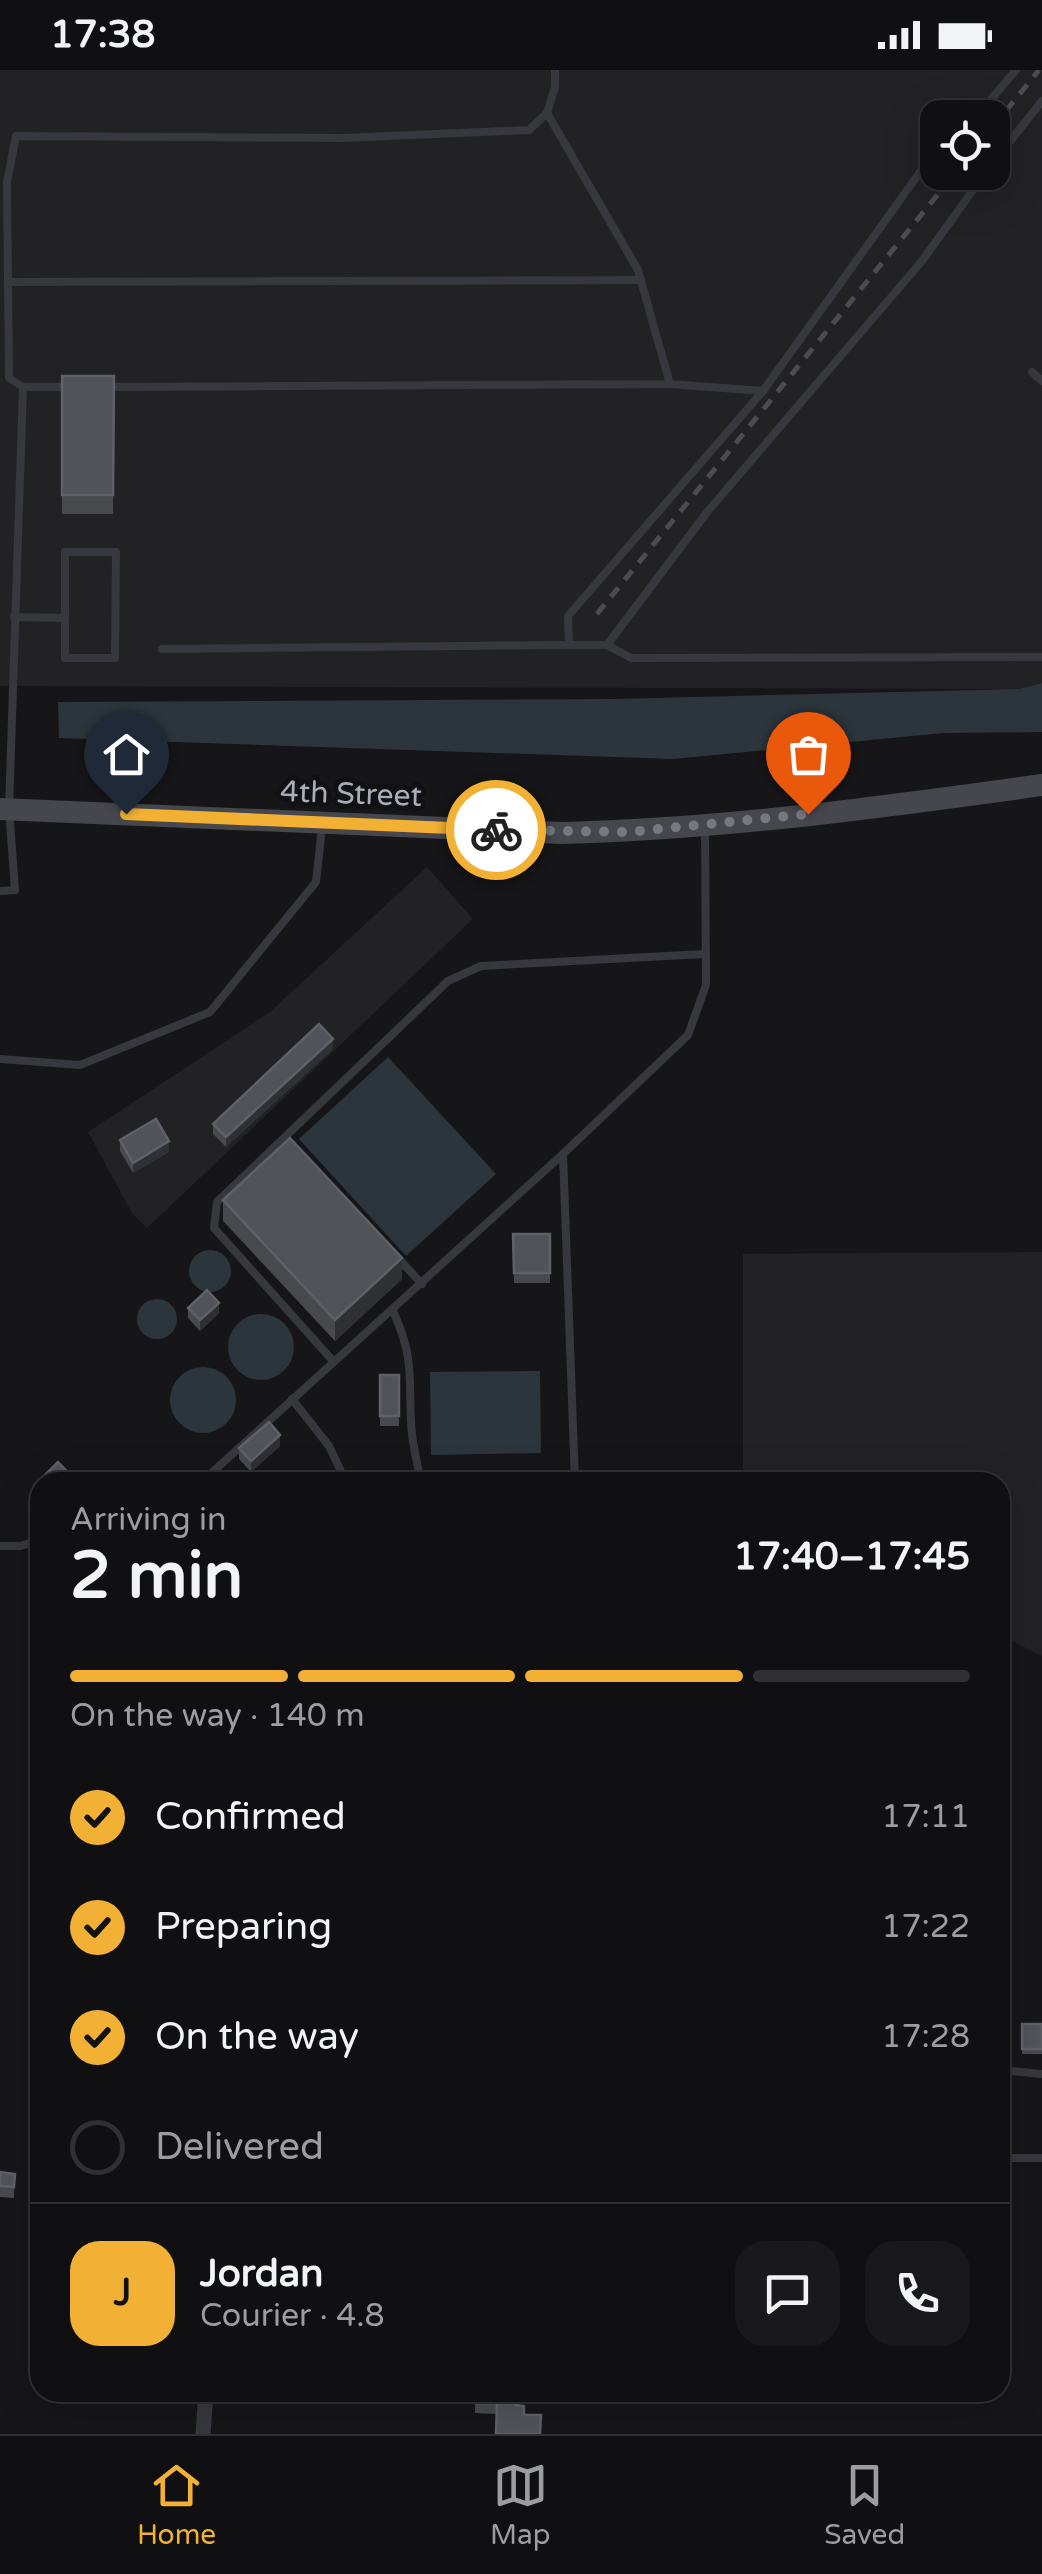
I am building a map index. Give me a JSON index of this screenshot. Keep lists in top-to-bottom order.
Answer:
{
  "streets": {
    "street": ["4th Street"]
  },
  "page": {
    "status": "17:38",
    "heading": ["2 min", "Arriving in", "17:40–17:45"],
    "panel": ["Jordan", "Courier · 4.8"],
    "bar": "On the way · 140 m",
    "list": [
      ["Confirmed", "17:11"],
      ["Preparing", "17:22"],
      ["On the way", "17:28"],
      "Delivered"
    ],
    "round": "J",
    "tabs": ["Home", "Map", "Saved"]
  }
}
